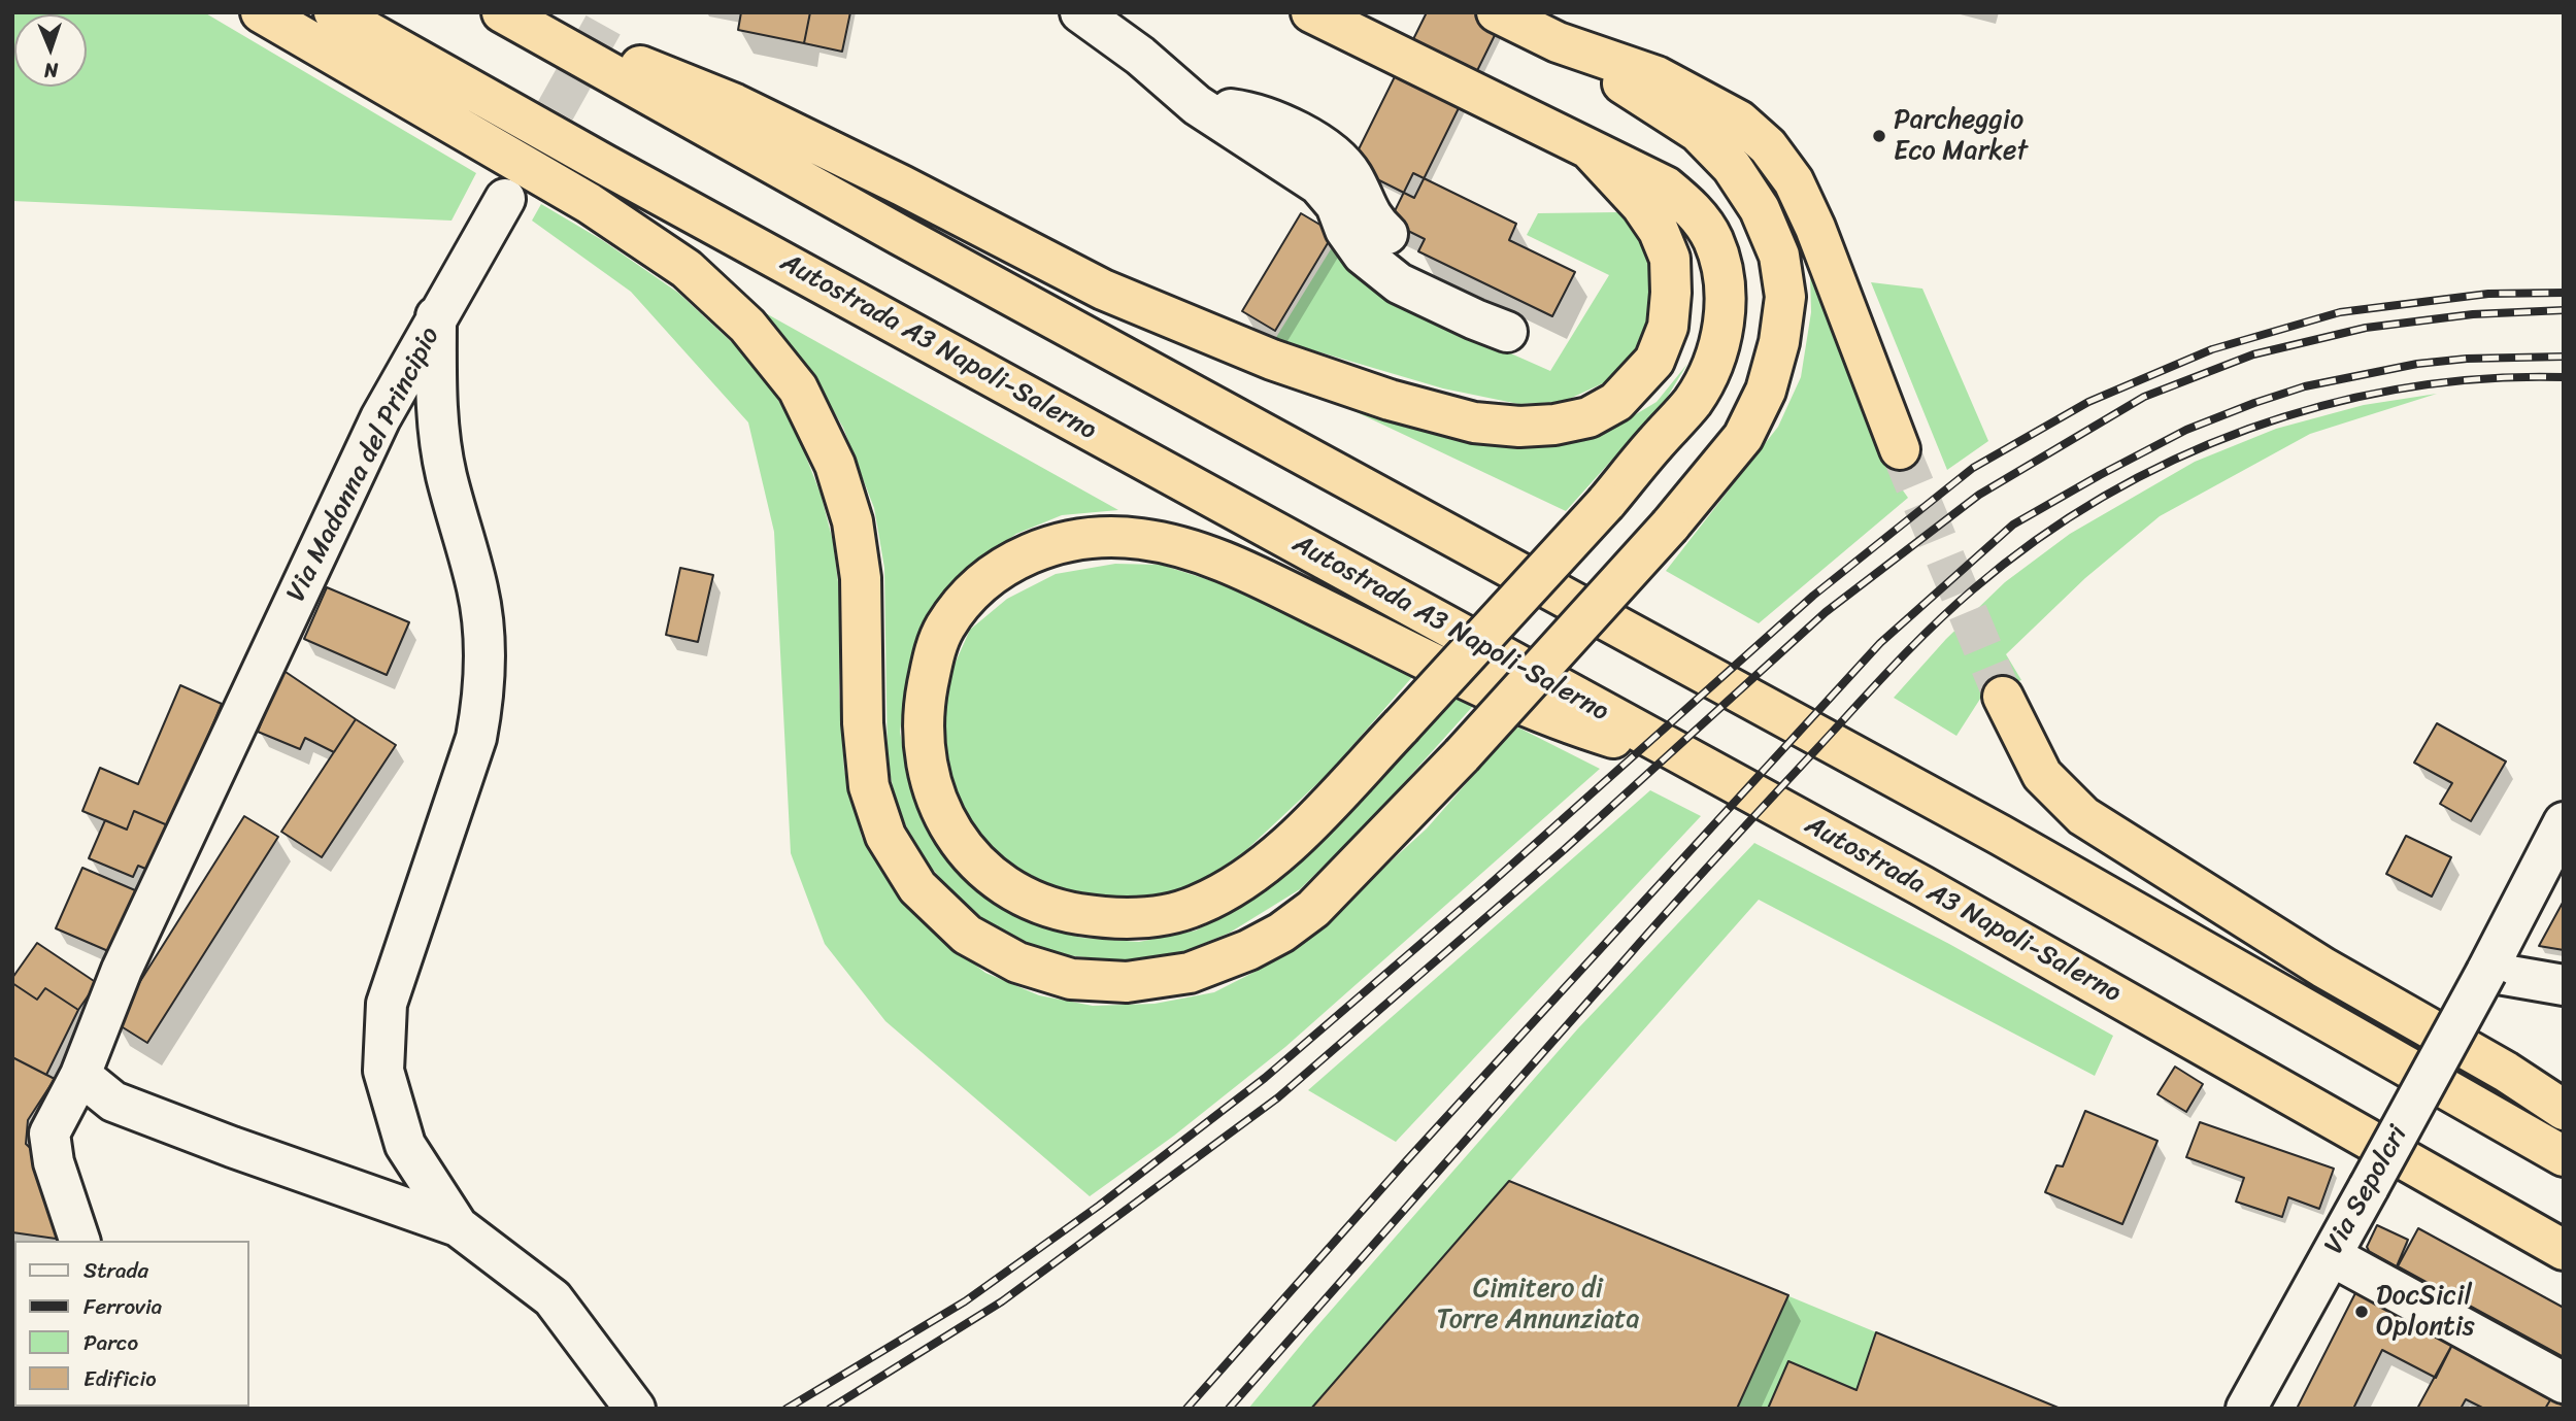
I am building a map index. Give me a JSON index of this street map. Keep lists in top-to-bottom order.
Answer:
{
  "streets": {
    "highway": ["Autostrada A3 Napoli-Salerno"],
    "street": ["Via Madonna del Principio", "Via Sepolcri"]
  },
  "parks": ["Cimitero di Torre Annunziata"],
  "places": ["Parcheggio Eco Market", "DocSicil Oplontis"],
  "legend": [
    "Strada",
    "Ferrovia",
    "Parco",
    "Edificio"
  ],
  "north": "bottom"
}
